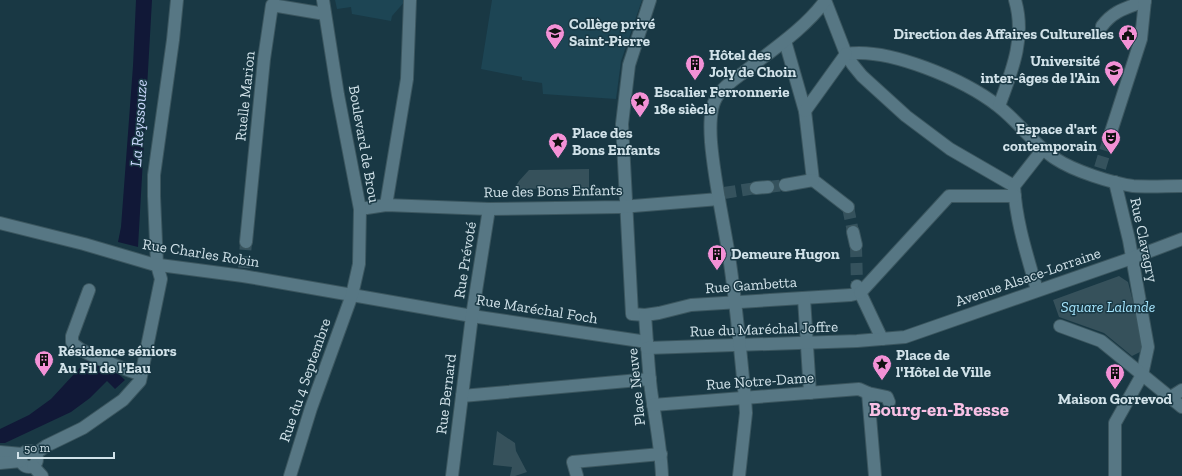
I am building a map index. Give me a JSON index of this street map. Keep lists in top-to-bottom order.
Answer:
{
  "streets": {
    "street": [
      "Ruelle Marion",
      "Boulevard de Brou",
      "Rue des Bons Enfants",
      "Rue Clavagry",
      "Rue Charles Robin",
      "Rue Prévoté",
      "Avenue Alsace-Lorraine",
      "Rue Gambetta",
      "Rue Maréchal Foch",
      "Rue du Maréchal Joffre",
      "Rue du 4 Septembre",
      "Rue Notre-Dame",
      "Place Neuve",
      "Rue Bernard"
    ]
  },
  "crossings": [
    ["Ruelle Marion", "Boulevard de Brou"],
    ["Boulevard de Brou", "Rue des Bons Enfants"],
    ["Boulevard de Brou", "Rue Charles Robin"],
    ["Boulevard de Brou", "Rue Maréchal Foch"],
    ["Boulevard de Brou", "Rue du 4 Septembre"],
    ["Rue des Bons Enfants", "Rue Prévoté"],
    ["Rue Clavagry", "Avenue Alsace-Lorraine"],
    ["Rue Charles Robin", "Rue Maréchal Foch"],
    ["Rue Charles Robin", "Rue du 4 Septembre"],
    ["Rue Prévoté", "Rue Maréchal Foch"],
    ["Rue Prévoté", "Rue Bernard"],
    ["Avenue Alsace-Lorraine", "Rue du Maréchal Joffre"],
    ["Rue Gambetta", "Place Neuve"],
    ["Rue Maréchal Foch", "Rue du Maréchal Joffre"],
    ["Rue Maréchal Foch", "Rue du 4 Septembre"],
    ["Rue Maréchal Foch", "Place Neuve"],
    ["Rue Maréchal Foch", "Rue Bernard"],
    ["Rue du Maréchal Joffre", "Place Neuve"],
    ["Rue Notre-Dame", "Place Neuve"]
  ],
  "districts": ["Bourg-en-Bresse"],
  "water": ["La Reyssouze"],
  "parks": ["Square Lalande"],
  "places": {
    "school or university": ["Collège privé Saint-Pierre", "Université inter-âges de l'Ain"],
    "public building": ["Direction des Affaires Culturelles"],
    "building": [
      "Hôtel des Joly de Choin",
      "Demeure Hugon",
      "Résidence séniors Au Fil de l'Eau",
      "Maison Gorrevod"
    ],
    "place": ["Escalier Ferronnerie 18e siècle", "Place des Bons Enfants", "Place de l'Hôtel de Ville"],
    "theatre": ["Espace d'art contemporain"]
  },
  "scale_bar": "50 m"
}
